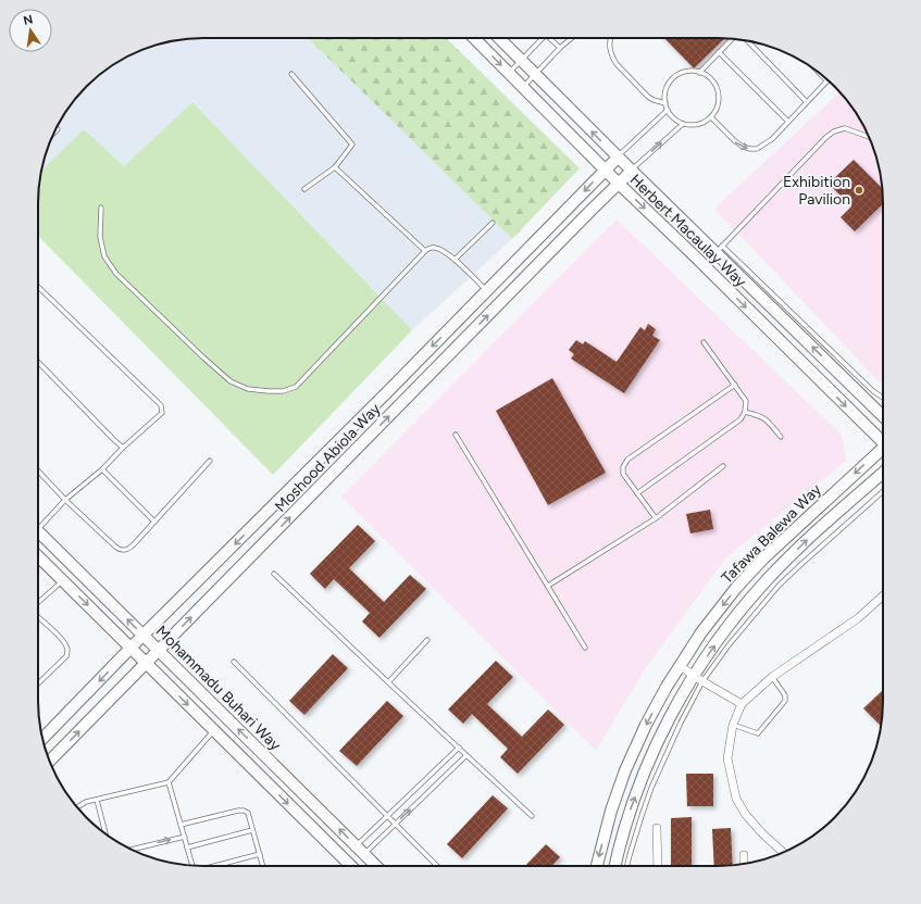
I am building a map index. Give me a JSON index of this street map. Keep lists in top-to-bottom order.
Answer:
{
  "streets": {
    "main road": [
      "Herbert Macaulay Way",
      "Moshood Abiola Way",
      "Tafawa Balewa Way",
      "Mohammadu Buhari Way"
    ]
  },
  "crossings": [
    ["Herbert Macaulay Way", "Moshood Abiola Way"],
    ["Moshood Abiola Way", "Mohammadu Buhari Way"]
  ],
  "places": ["Exhibition Pavilion"],
  "north": "top"
}
